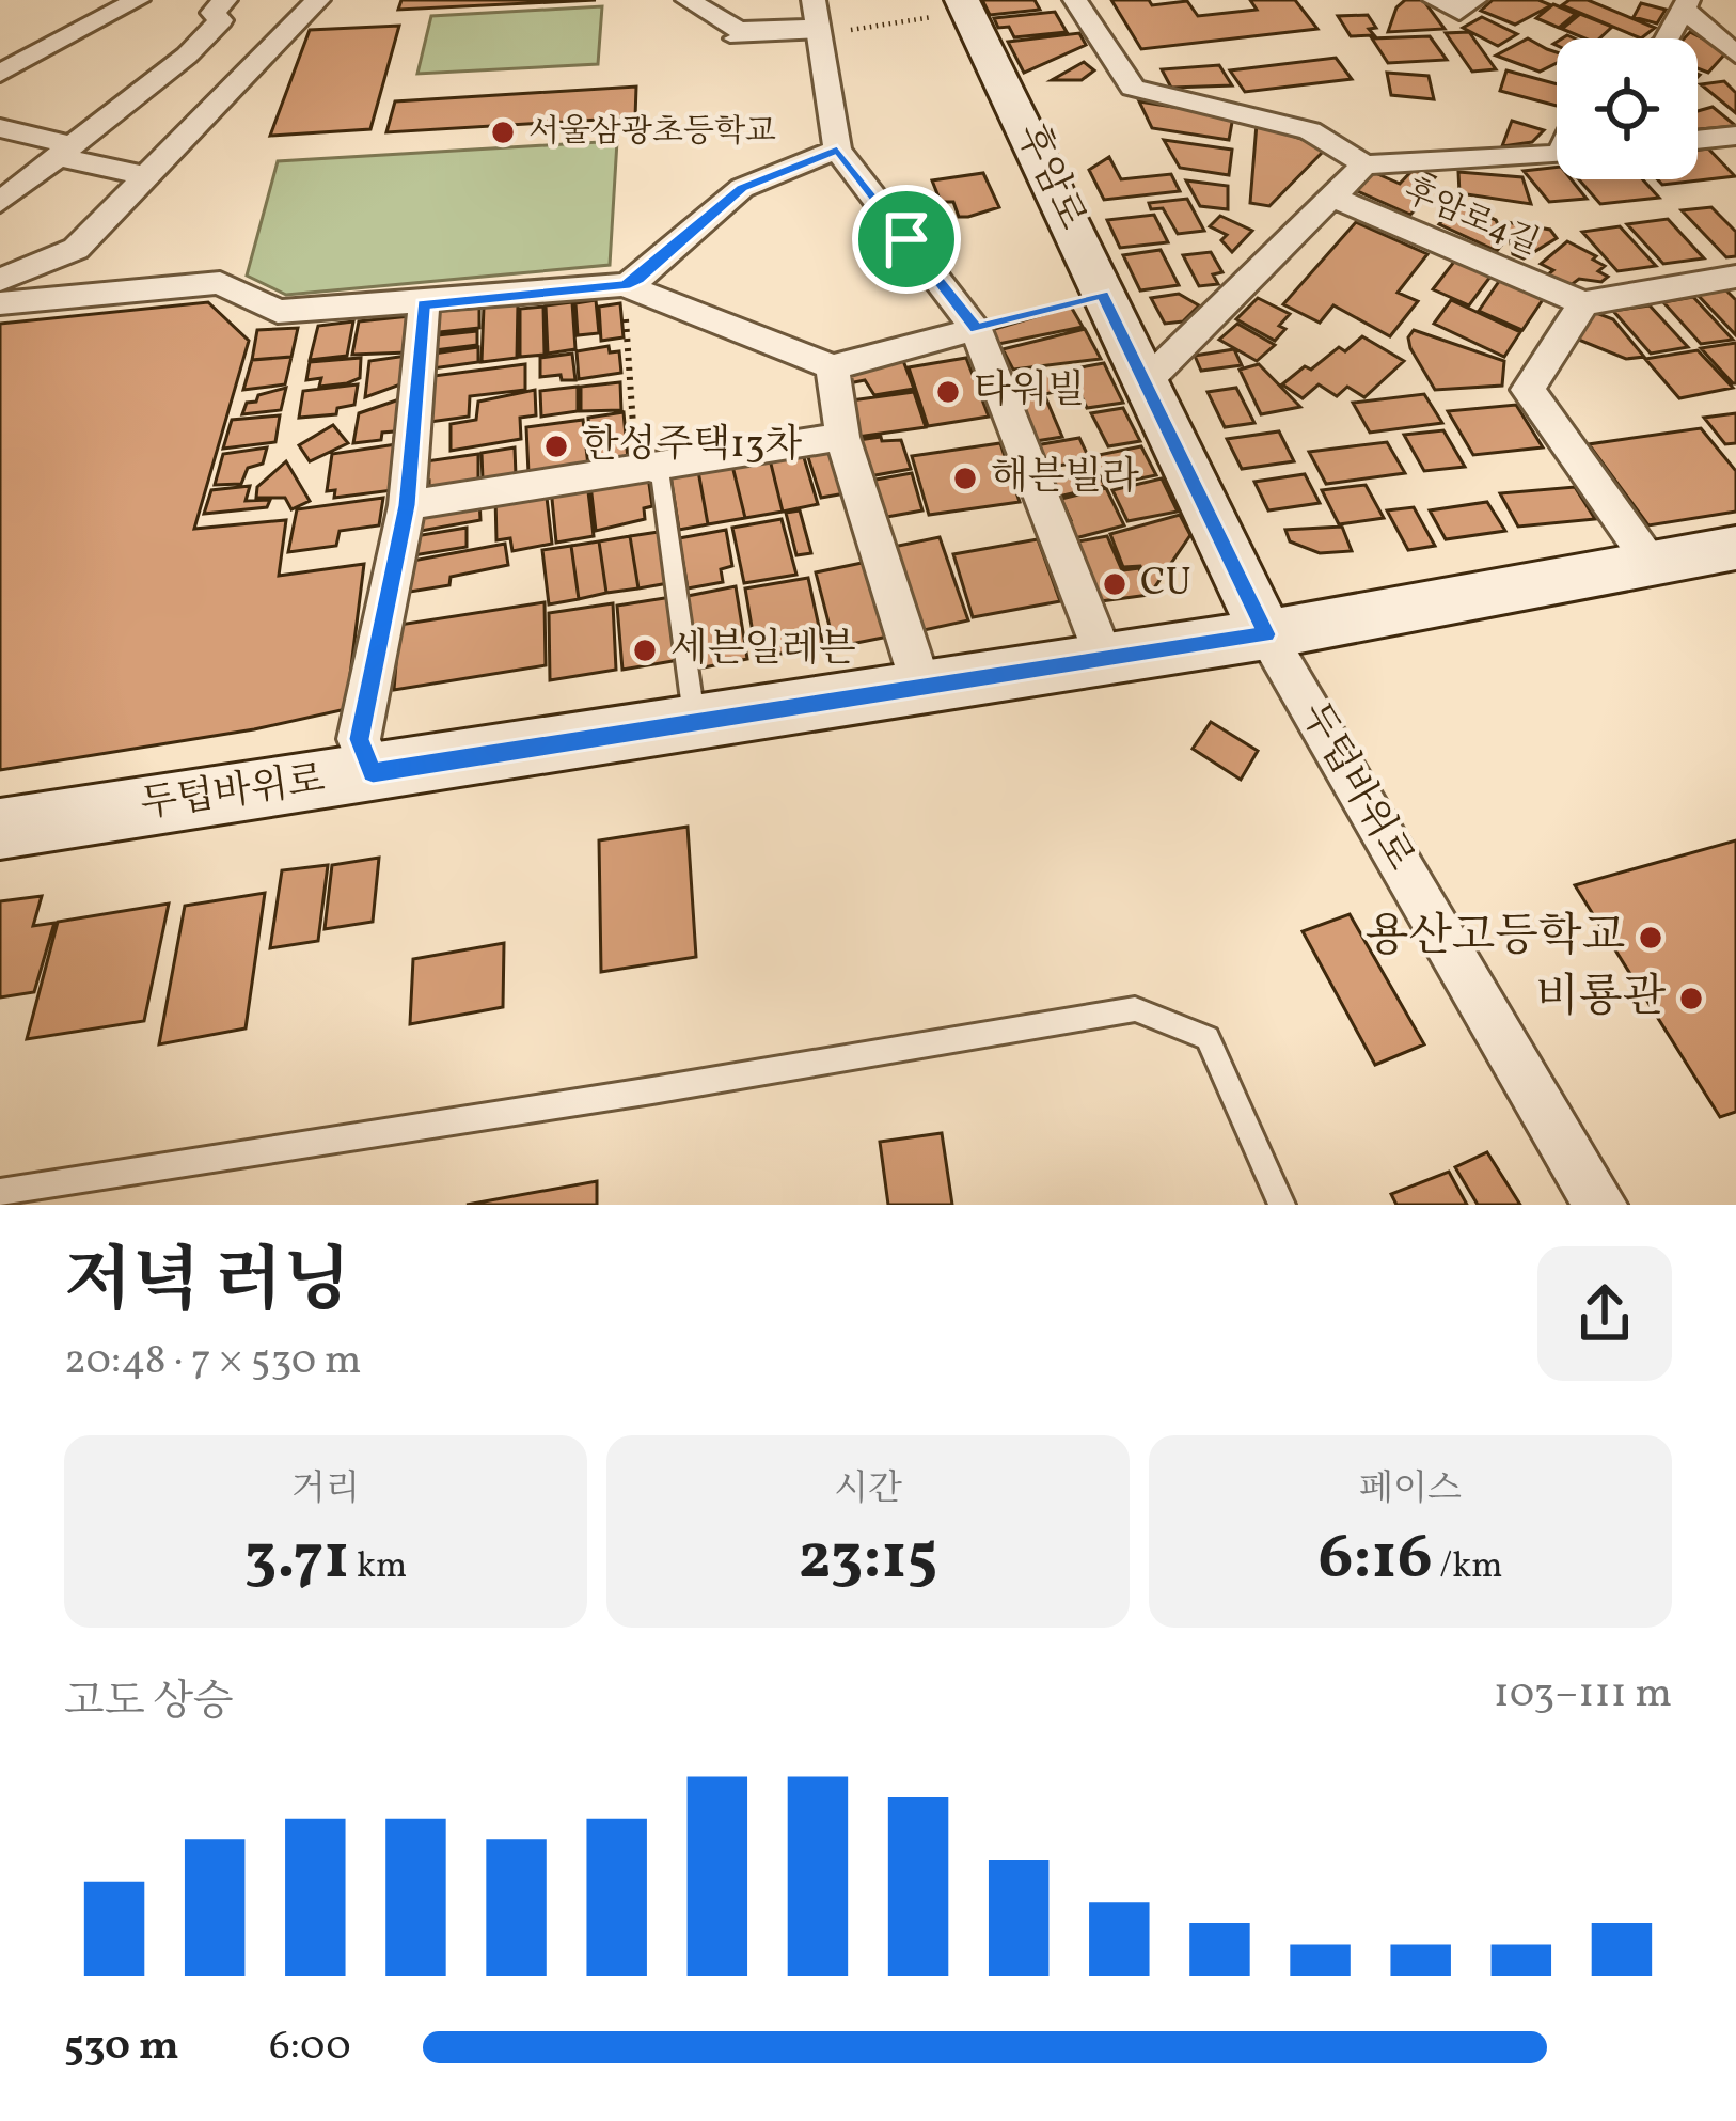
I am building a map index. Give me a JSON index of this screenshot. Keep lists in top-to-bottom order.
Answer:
{
  "streets": {
    "main road": ["후암로", "두텁바위로"],
    "street": ["후암로4길"]
  },
  "crossings": [
    ["후암로", "후암로4길"],
    ["후암로", "두텁바위로"]
  ],
  "places": [
    "서울삼광초등학교",
    "타워빌",
    "한성주택13차",
    "해븐빌라",
    "CU",
    "세븐일레븐",
    "용산고등학교",
    "비룡관"
  ],
  "page": {
    "heading": ["저녁 러닝", "20:48 · 7 × 530 m"],
    "stats": [
      ["거리", "3.71 km"],
      ["시간", "23:15"],
      ["페이스", "6:16 /km"]
    ],
    "chart": ["고도 상승", "103–111 m"],
    "list": [
      {
        "name": "530 m",
        "note": "6:00"
      }
    ]
  }
}
